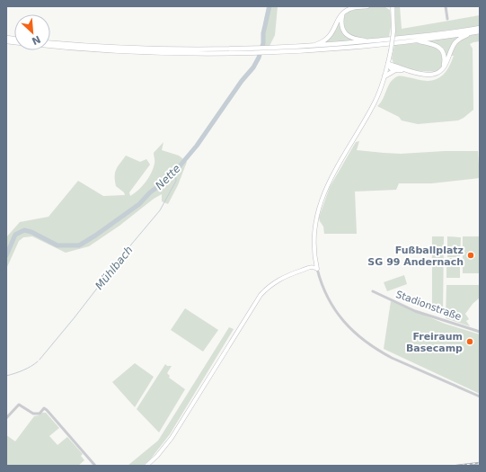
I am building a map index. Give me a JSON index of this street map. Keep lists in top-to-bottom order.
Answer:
{
  "streets": {
    "street": ["Stadionstraße"]
  },
  "water": ["Nette", "Mühlbach"],
  "places": ["Fußballplatz SG 99 Andernach", "Freiraum Basecamp"],
  "north": "bottom right"
}
